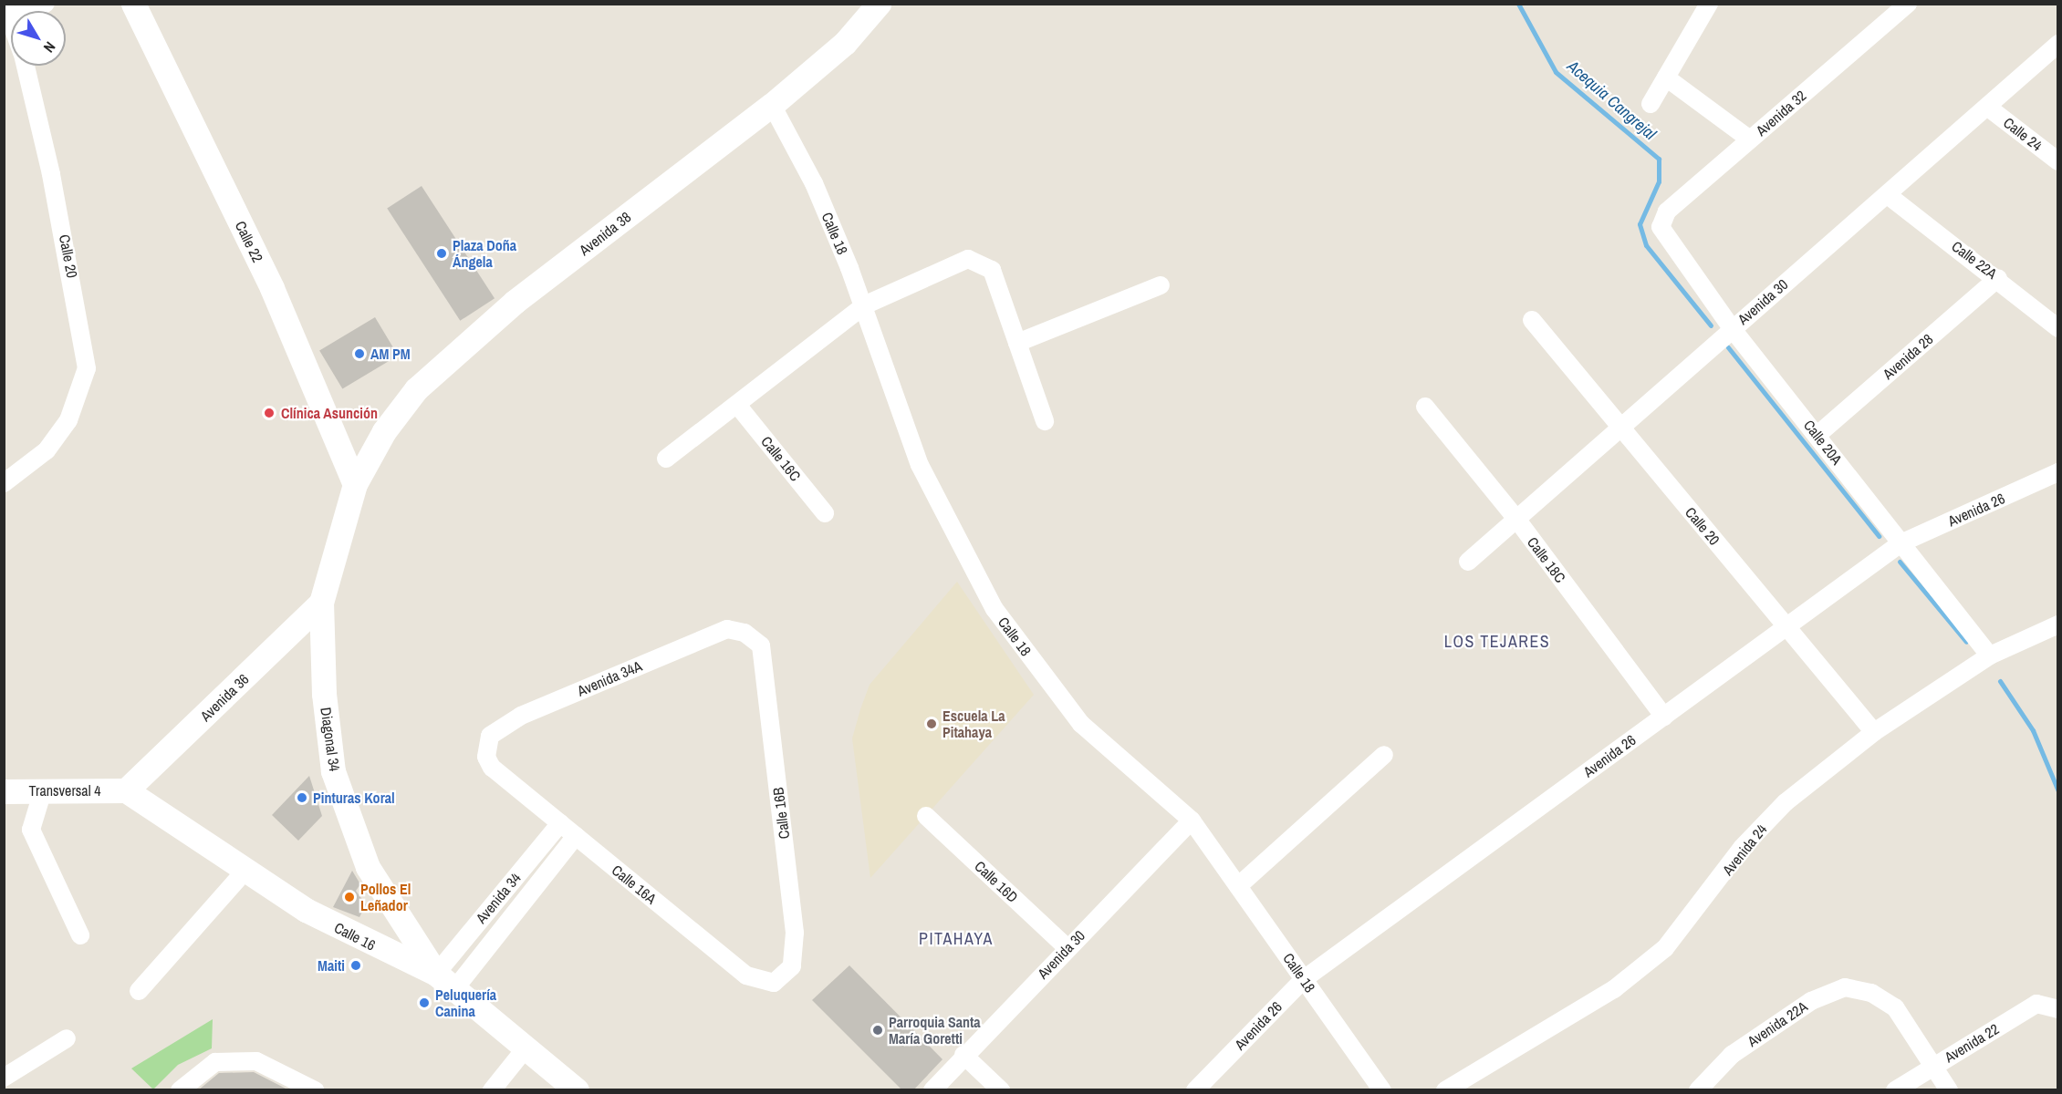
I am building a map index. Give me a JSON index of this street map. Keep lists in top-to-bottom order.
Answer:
{
  "streets": {
    "street": [
      "Avenida 32",
      "Calle 24",
      "Avenida 38",
      "Calle 18",
      "Calle 22",
      "Calle 20",
      "Calle 22A",
      "Avenida 30",
      "Avenida 28",
      "Calle 20A",
      "Calle 16C",
      "Avenida 26",
      "Calle 18C",
      "Avenida 34A",
      "Avenida 36",
      "Diagonal 34",
      "Transversal 4",
      "Calle 16B",
      "Avenida 24",
      "Calle 16D",
      "Calle 16A",
      "Avenida 34",
      "Calle 16",
      "Avenida 22A",
      "Avenida 22"
    ]
  },
  "crossings": [
    ["Avenida 32", "Calle 20A"],
    ["Calle 24", "Avenida 30"],
    ["Avenida 38", "Calle 18"],
    ["Avenida 38", "Calle 22"],
    ["Avenida 38", "Diagonal 34"],
    ["Calle 18", "Avenida 30"],
    ["Calle 18", "Avenida 26"],
    ["Calle 22", "Diagonal 34"],
    ["Calle 20", "Avenida 30"],
    ["Calle 20", "Avenida 26"],
    ["Calle 20", "Avenida 24"],
    ["Calle 22A", "Avenida 30"],
    ["Calle 22A", "Avenida 28"],
    ["Avenida 30", "Calle 20A"],
    ["Avenida 30", "Calle 18C"],
    ["Avenida 30", "Calle 16D"],
    ["Avenida 28", "Calle 20A"],
    ["Calle 20A", "Avenida 26"],
    ["Calle 20A", "Avenida 24"],
    ["Avenida 26", "Calle 18C"],
    ["Avenida 34A", "Calle 16B"],
    ["Avenida 34A", "Calle 16A"],
    ["Avenida 36", "Diagonal 34"],
    ["Avenida 36", "Transversal 4"],
    ["Avenida 36", "Calle 16"],
    ["Diagonal 34", "Avenida 34"],
    ["Diagonal 34", "Calle 16"],
    ["Transversal 4", "Calle 16"],
    ["Calle 16B", "Calle 16A"],
    ["Calle 16A", "Avenida 34"],
    ["Avenida 34", "Calle 16"],
    ["Avenida 22A", "Avenida 22"]
  ],
  "districts": ["LOS TEJARES", "PITAHAYA"],
  "water": ["Acequia Cangrejal"],
  "places": [
    "Plaza Doña Ángela",
    "AM PM",
    "Clínica Asunción",
    "Escuela La Pitahaya",
    "Pinturas Koral",
    "Pollos El Leñador",
    "Maiti",
    "Peluquería Canina",
    "Parroquia Santa María Goretti"
  ],
  "north": "bottom right"
}
